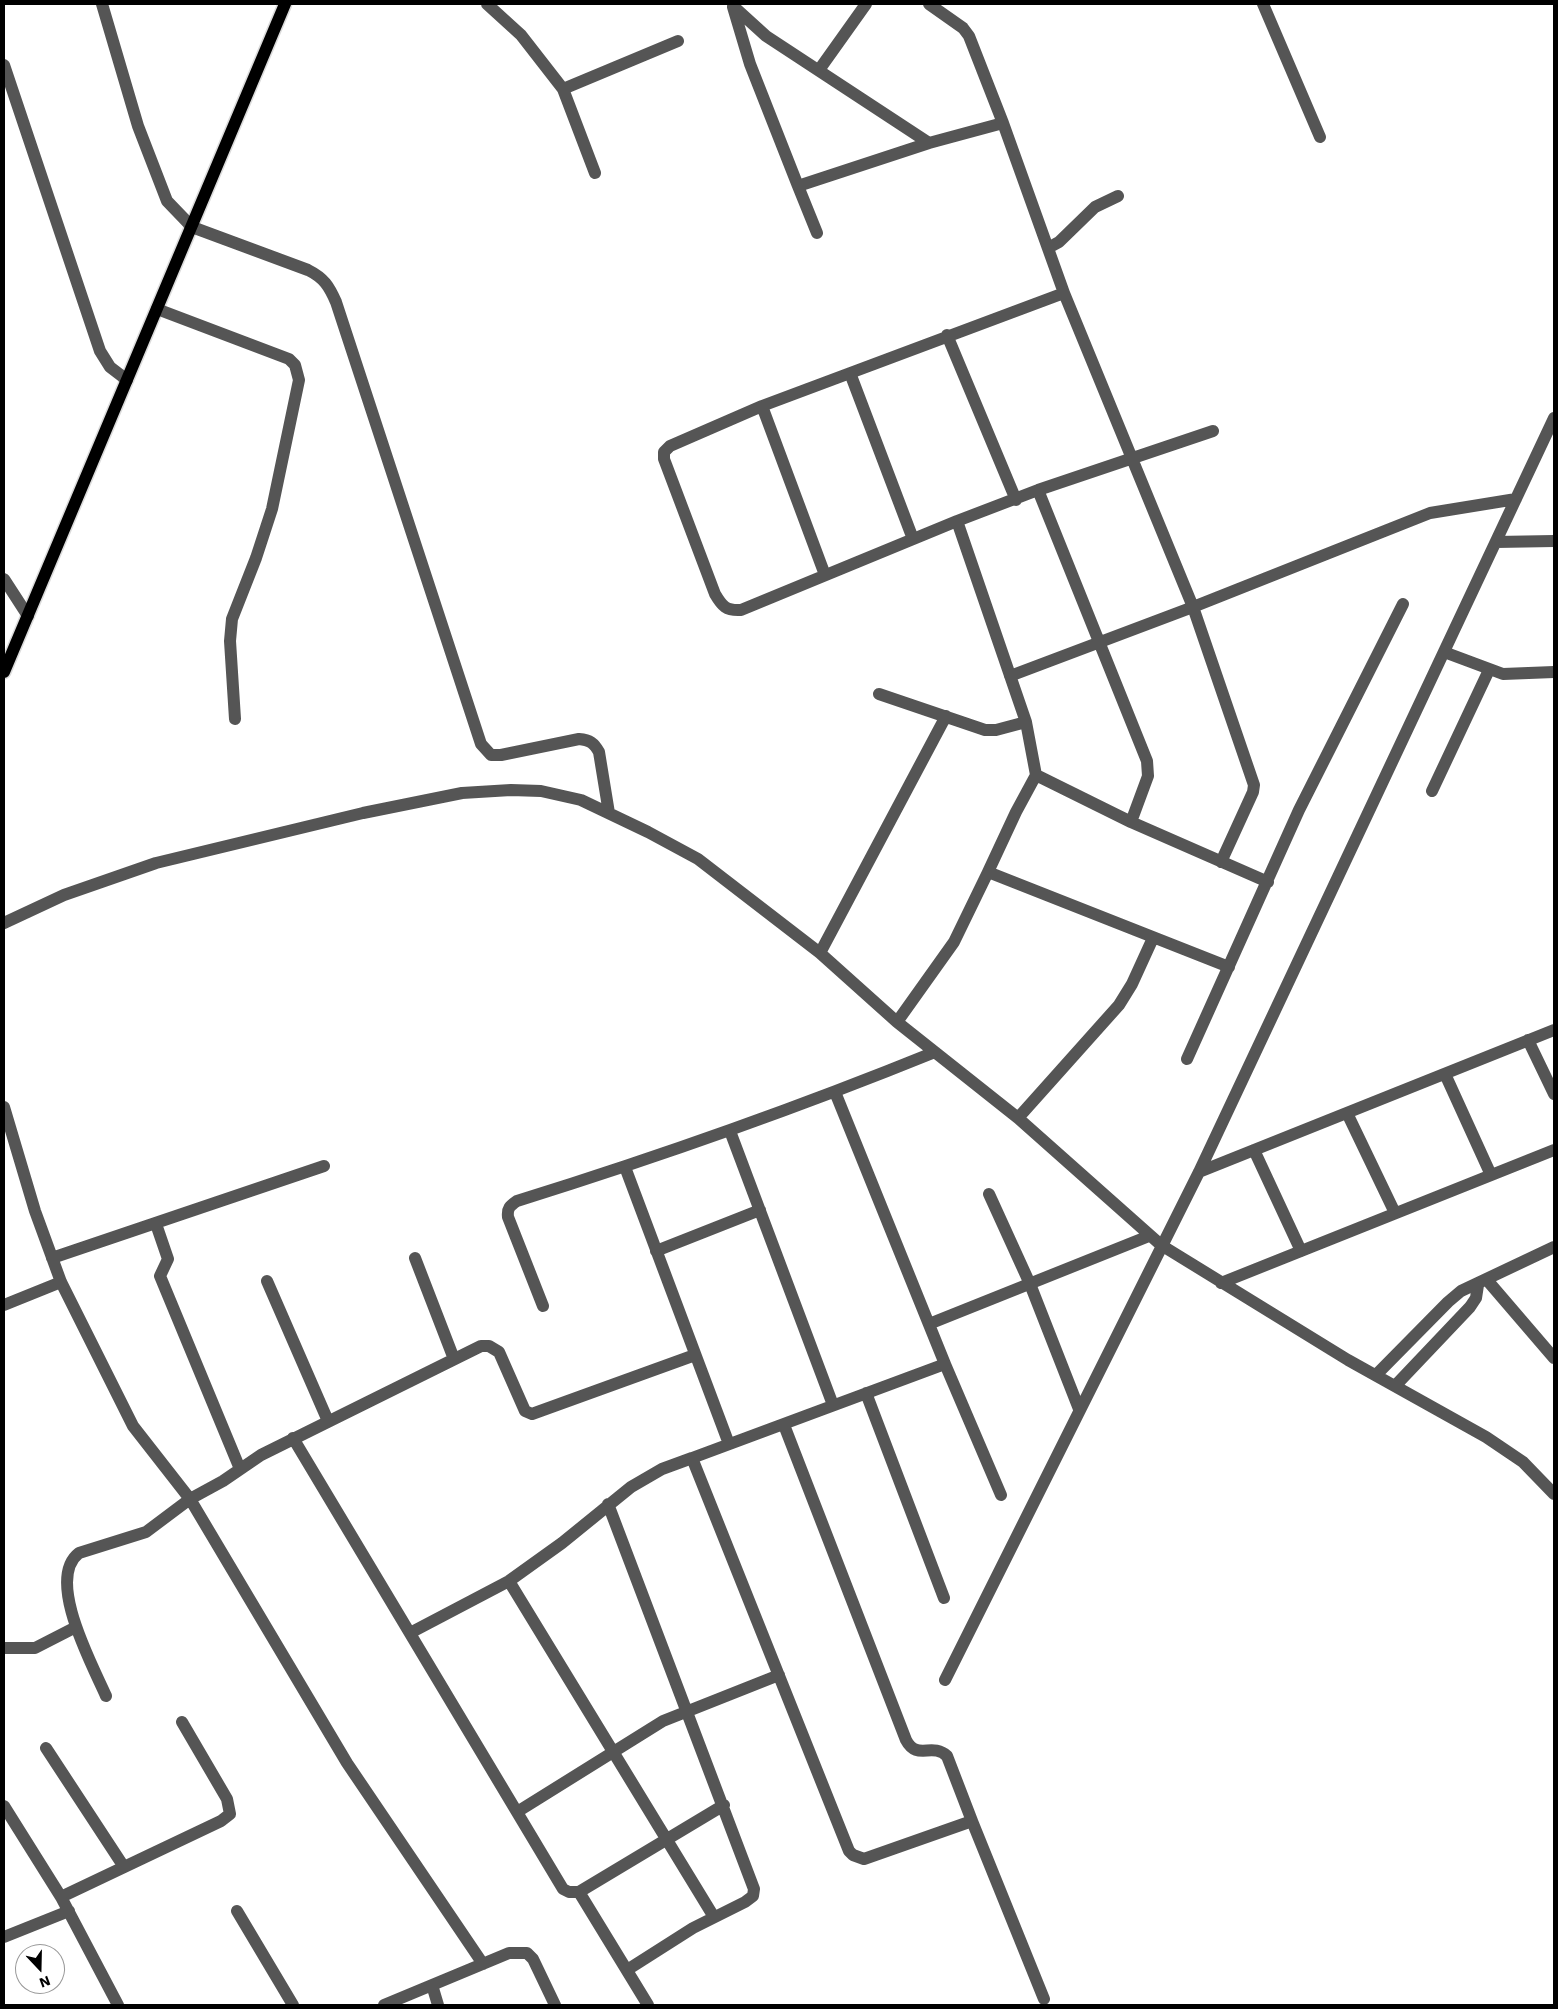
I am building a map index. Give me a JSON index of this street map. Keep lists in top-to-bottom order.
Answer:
{
  "north": "bottom"
}
